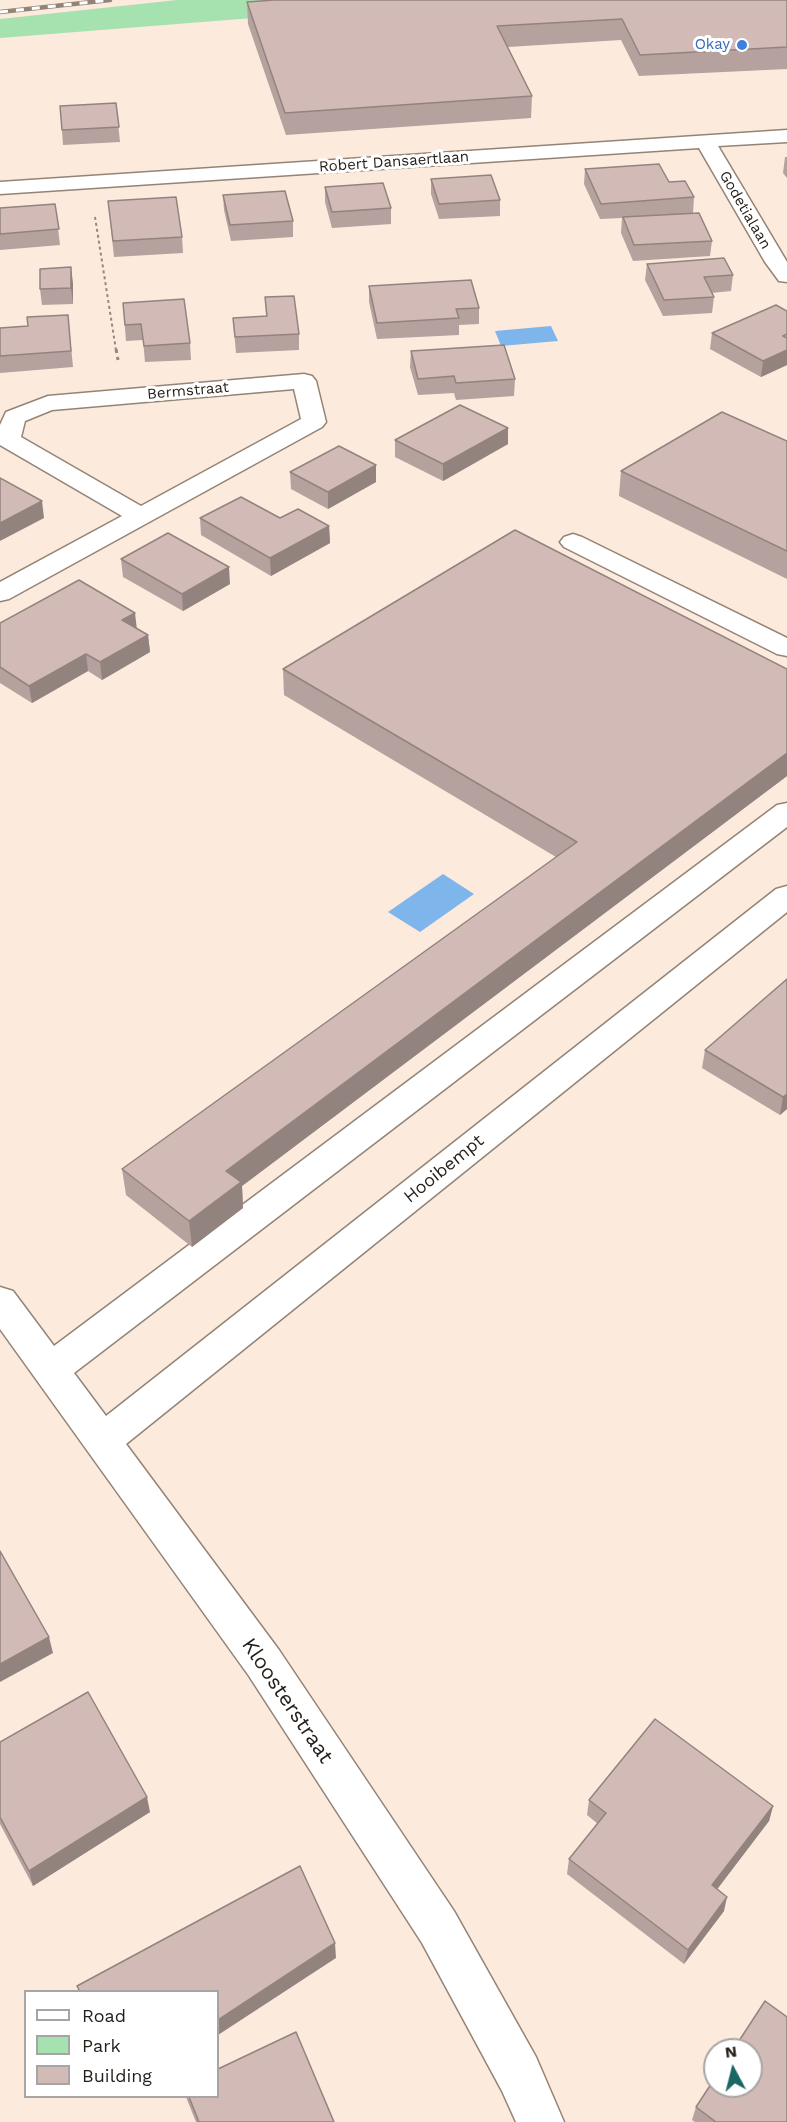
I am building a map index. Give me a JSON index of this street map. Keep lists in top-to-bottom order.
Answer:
{
  "streets": {
    "street": [
      "Robert Dansaertlaan",
      "Godetialaan",
      "Bermstraat",
      "Hooibempt",
      "Kloosterstraat"
    ]
  },
  "crossings": [
    ["Robert Dansaertlaan", "Godetialaan"],
    ["Hooibempt", "Kloosterstraat"]
  ],
  "places": ["Okay"],
  "legend": ["Road", "Park", "Building"],
  "north": "top"
}
